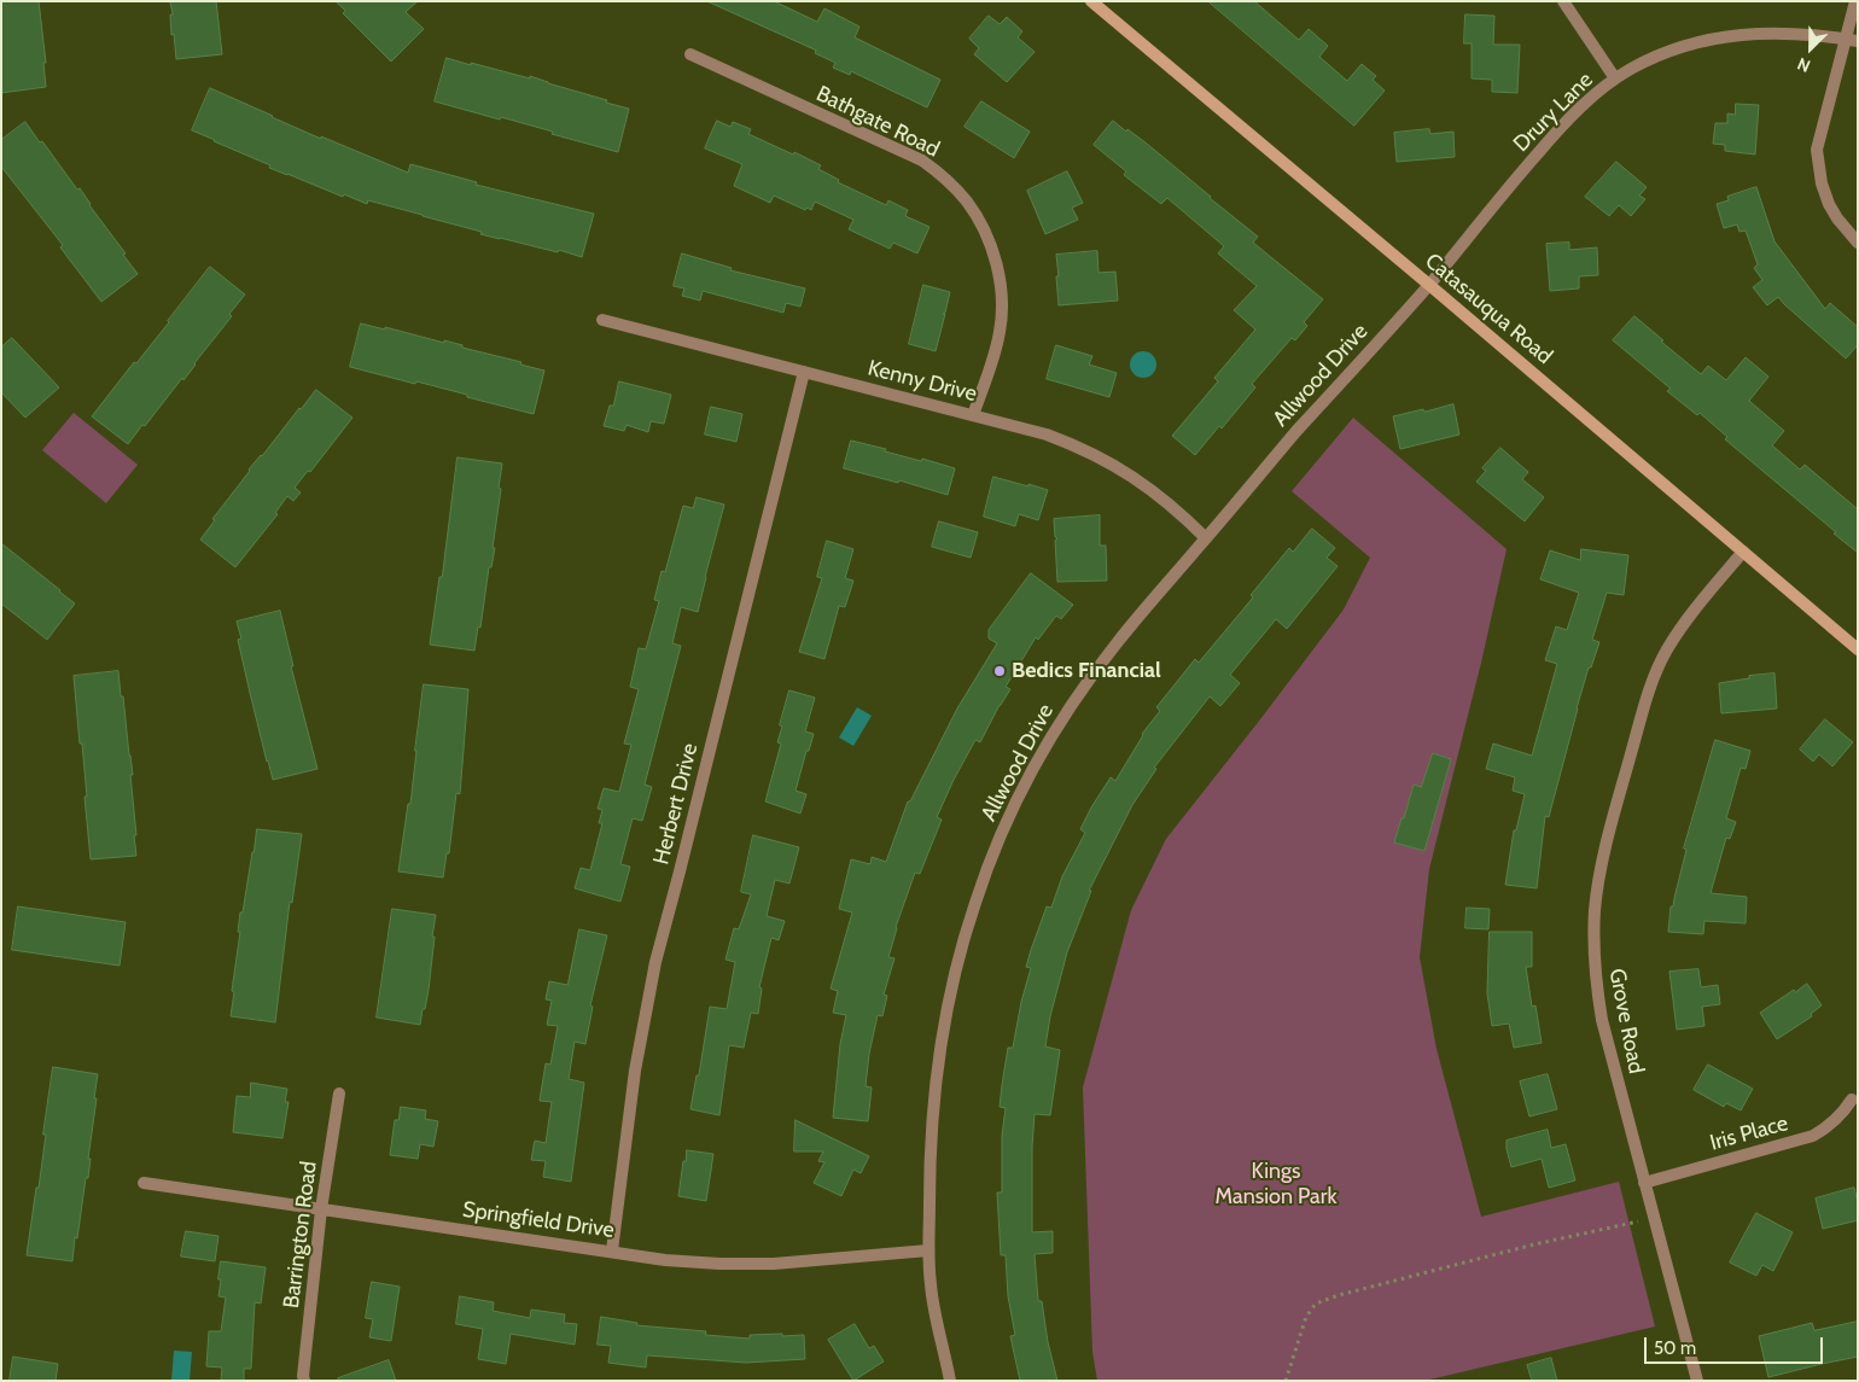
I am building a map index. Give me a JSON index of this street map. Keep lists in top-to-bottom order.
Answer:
{
  "streets": {
    "street": [
      "Drury Lane",
      "Bathgate Road",
      "Catasauqua Road",
      "Allwood Drive",
      "Kenny Drive",
      "Herbert Drive",
      "Grove Road",
      "Iris Place",
      "Springfield Drive",
      "Barrington Road"
    ]
  },
  "crossings": [
    ["Drury Lane", "Catasauqua Road"],
    ["Drury Lane", "Allwood Drive"],
    ["Bathgate Road", "Kenny Drive"],
    ["Catasauqua Road", "Allwood Drive"],
    ["Catasauqua Road", "Grove Road"],
    ["Allwood Drive", "Kenny Drive"],
    ["Allwood Drive", "Springfield Drive"],
    ["Kenny Drive", "Herbert Drive"],
    ["Herbert Drive", "Springfield Drive"],
    ["Grove Road", "Iris Place"],
    ["Springfield Drive", "Barrington Road"]
  ],
  "parks": ["Kings Mansion Park"],
  "places": ["Bedics Financial"],
  "scale_bar": "50 m",
  "north": "bottom left"
}
